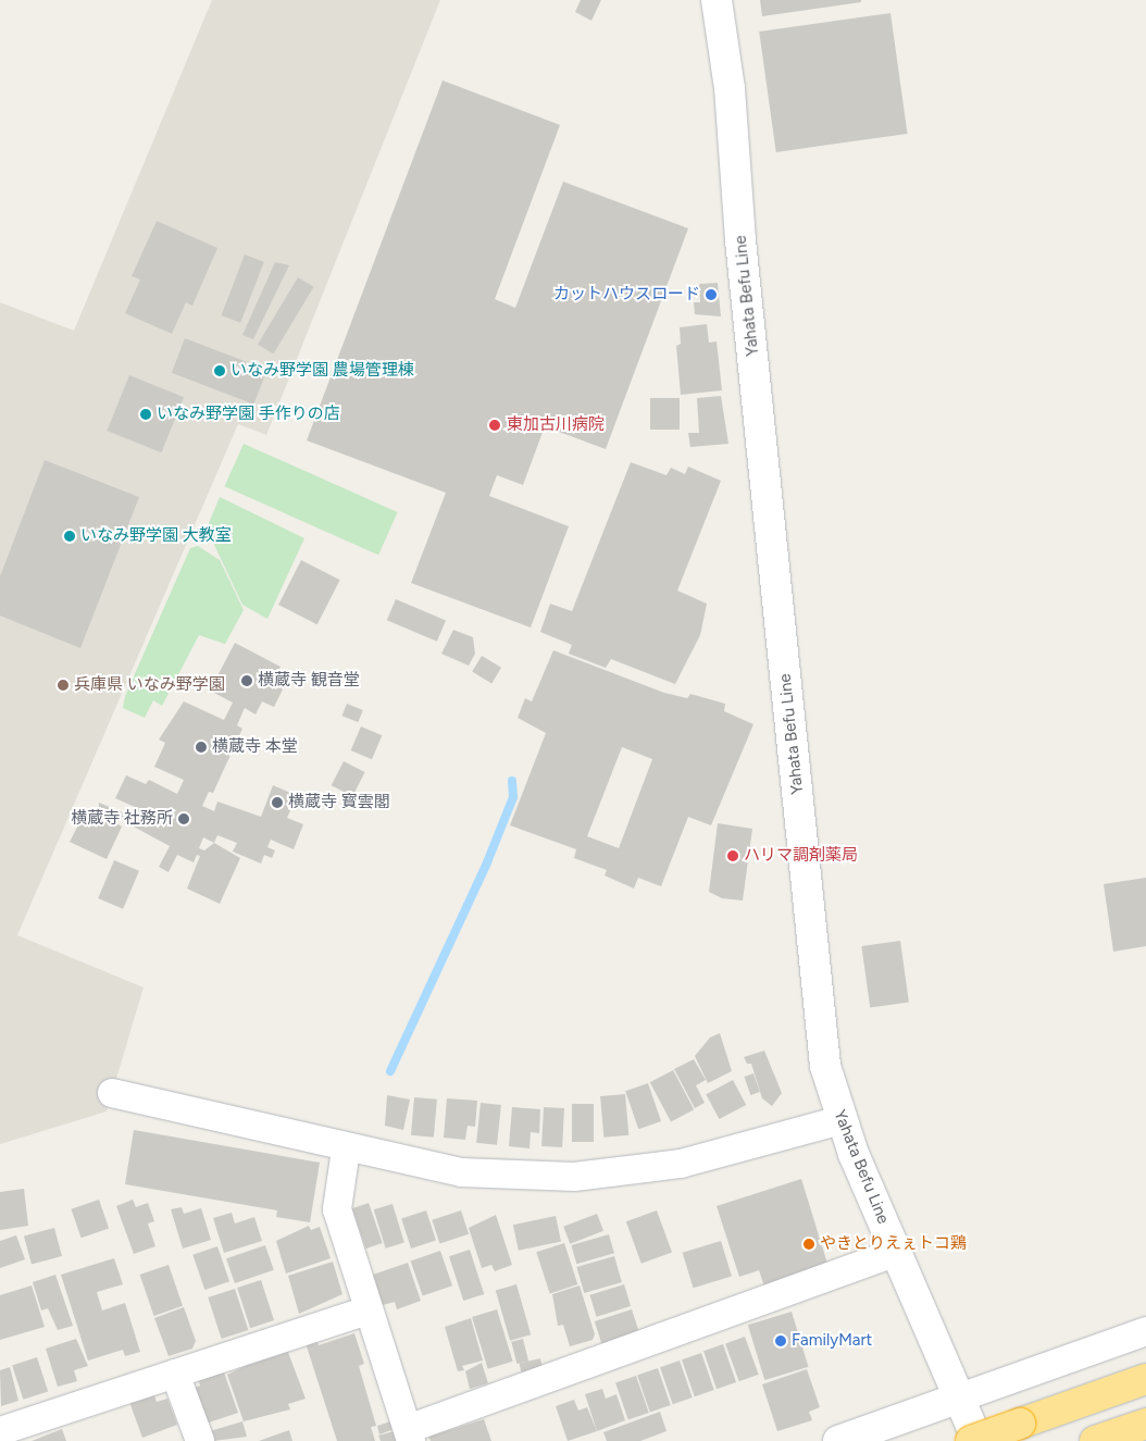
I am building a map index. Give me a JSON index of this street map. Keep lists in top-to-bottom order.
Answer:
{
  "streets": {
    "main road": ["Yahata Befu Line"]
  },
  "places": [
    "カットハウスロード",
    "いなみ野学園 農場管理棟",
    "いなみ野学園 手作りの店",
    "東加古川病院",
    "いなみ野学園 大教室",
    "横蔵寺 観音堂",
    "兵庫県 いなみ野学園",
    "横蔵寺 本堂",
    "横蔵寺 寳雲閣",
    "横蔵寺 社務所",
    "ハリマ調剤薬局",
    "やきとりえぇトコ鶏",
    "FamilyMart"
  ]
}
